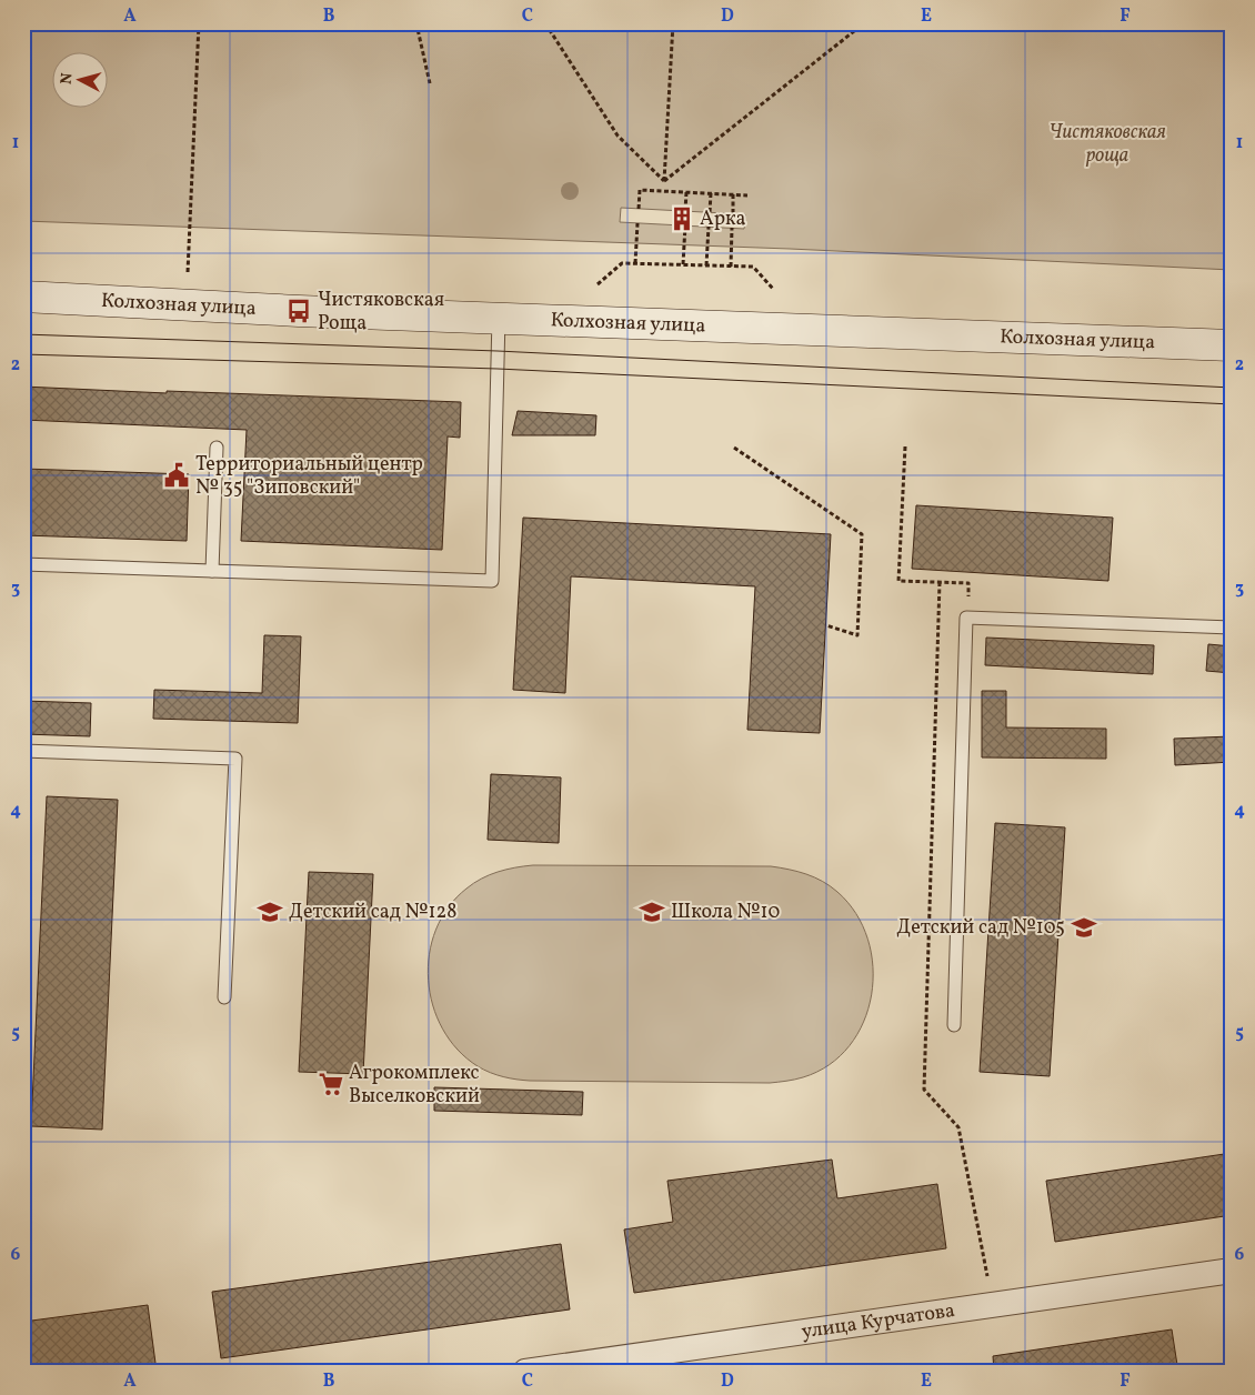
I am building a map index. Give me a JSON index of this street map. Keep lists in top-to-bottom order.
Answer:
{
  "streets": {
    "main road": ["Колхозная улица"],
    "street": ["улица Курчатова"]
  },
  "parks": ["Чистяковская роща"],
  "places": {
    "building": ["Арка"],
    "bus stop": ["Чистяковская Роща"],
    "public building": ["Территориальный центр № 35 \"Зиповский\""],
    "school or university": ["Детский сад №128", "Школа №10", "Детский сад №105"],
    "supermarket": ["Агрокомплекс Выселковский"]
  },
  "north": "left",
  "grid": {
    "columns": [
      "A",
      "B",
      "C",
      "D",
      "E",
      "F"
    ],
    "rows": [
      "1",
      "2",
      "3",
      "4",
      "5",
      "6"
    ]
  }
}
